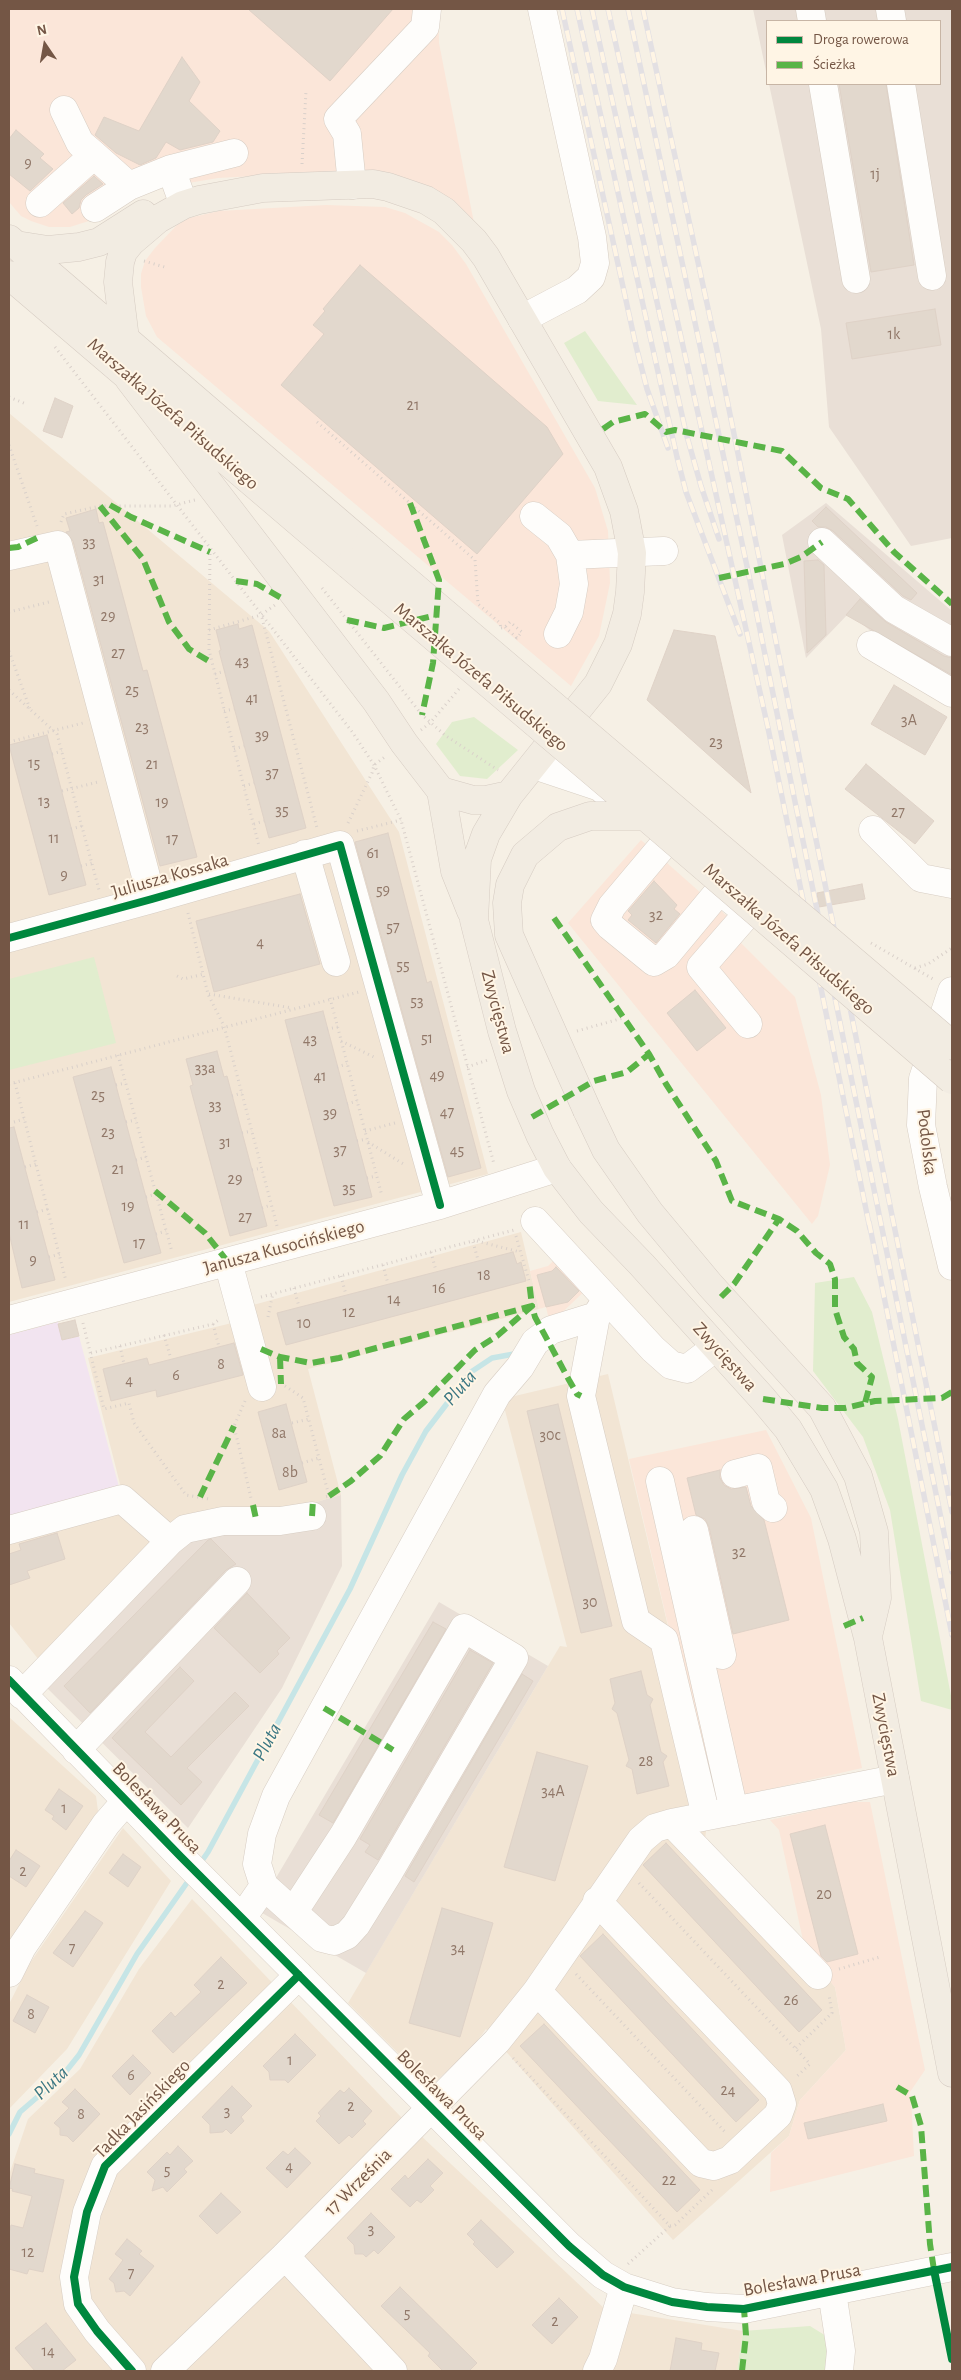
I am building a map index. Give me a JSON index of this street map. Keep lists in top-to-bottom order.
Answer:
{
  "streets": {
    "main road": ["Marszałka Józefa Piłsudskiego", "Zwycięstwa"],
    "street": [
      "Juliusza Kossaka",
      "Podolska",
      "Janusza Kusocińskiego",
      "Bolesława Prusa",
      "Tadka Jasińskiego",
      "17 Września"
    ]
  },
  "crossings": [
    ["Marszałka Józefa Piłsudskiego", "Zwycięstwa"],
    ["Zwycięstwa", "Janusza Kusocińskiego"],
    ["Zwycięstwa", "17 Września"],
    ["Bolesława Prusa", "Tadka Jasińskiego"],
    ["Bolesława Prusa", "17 Września"]
  ],
  "water": ["Pluta"],
  "house_numbers": [
    "9",
    "1j",
    "1k",
    "21",
    "33",
    "31",
    "29",
    "27",
    "43",
    "25",
    "41",
    "3A",
    "23",
    "39",
    "23",
    "15",
    "21",
    "37",
    "13",
    "19",
    "35",
    "27",
    "11",
    "17",
    "61",
    "9",
    "59",
    "32",
    "57",
    "4",
    "55",
    "53",
    "51",
    "43",
    "33a",
    "49",
    "41",
    "25",
    "33",
    "47",
    "39",
    "23",
    "31",
    "37",
    "45",
    "21",
    "29",
    "35",
    "19",
    "27",
    "11",
    "17",
    "9",
    "18",
    "16",
    "14",
    "12",
    "10",
    "8",
    "6",
    "4",
    "8a",
    "30c",
    "8b",
    "32",
    "30",
    "28",
    "34A",
    "1",
    "2",
    "20",
    "7",
    "34",
    "2",
    "26",
    "8",
    "1",
    "6",
    "24",
    "2",
    "3",
    "8",
    "4",
    "5",
    "22",
    "3",
    "12",
    "7",
    "5",
    "2",
    "14"
  ],
  "legend": ["Droga rowerowa", "Ścieżka"],
  "north": "top"
}
